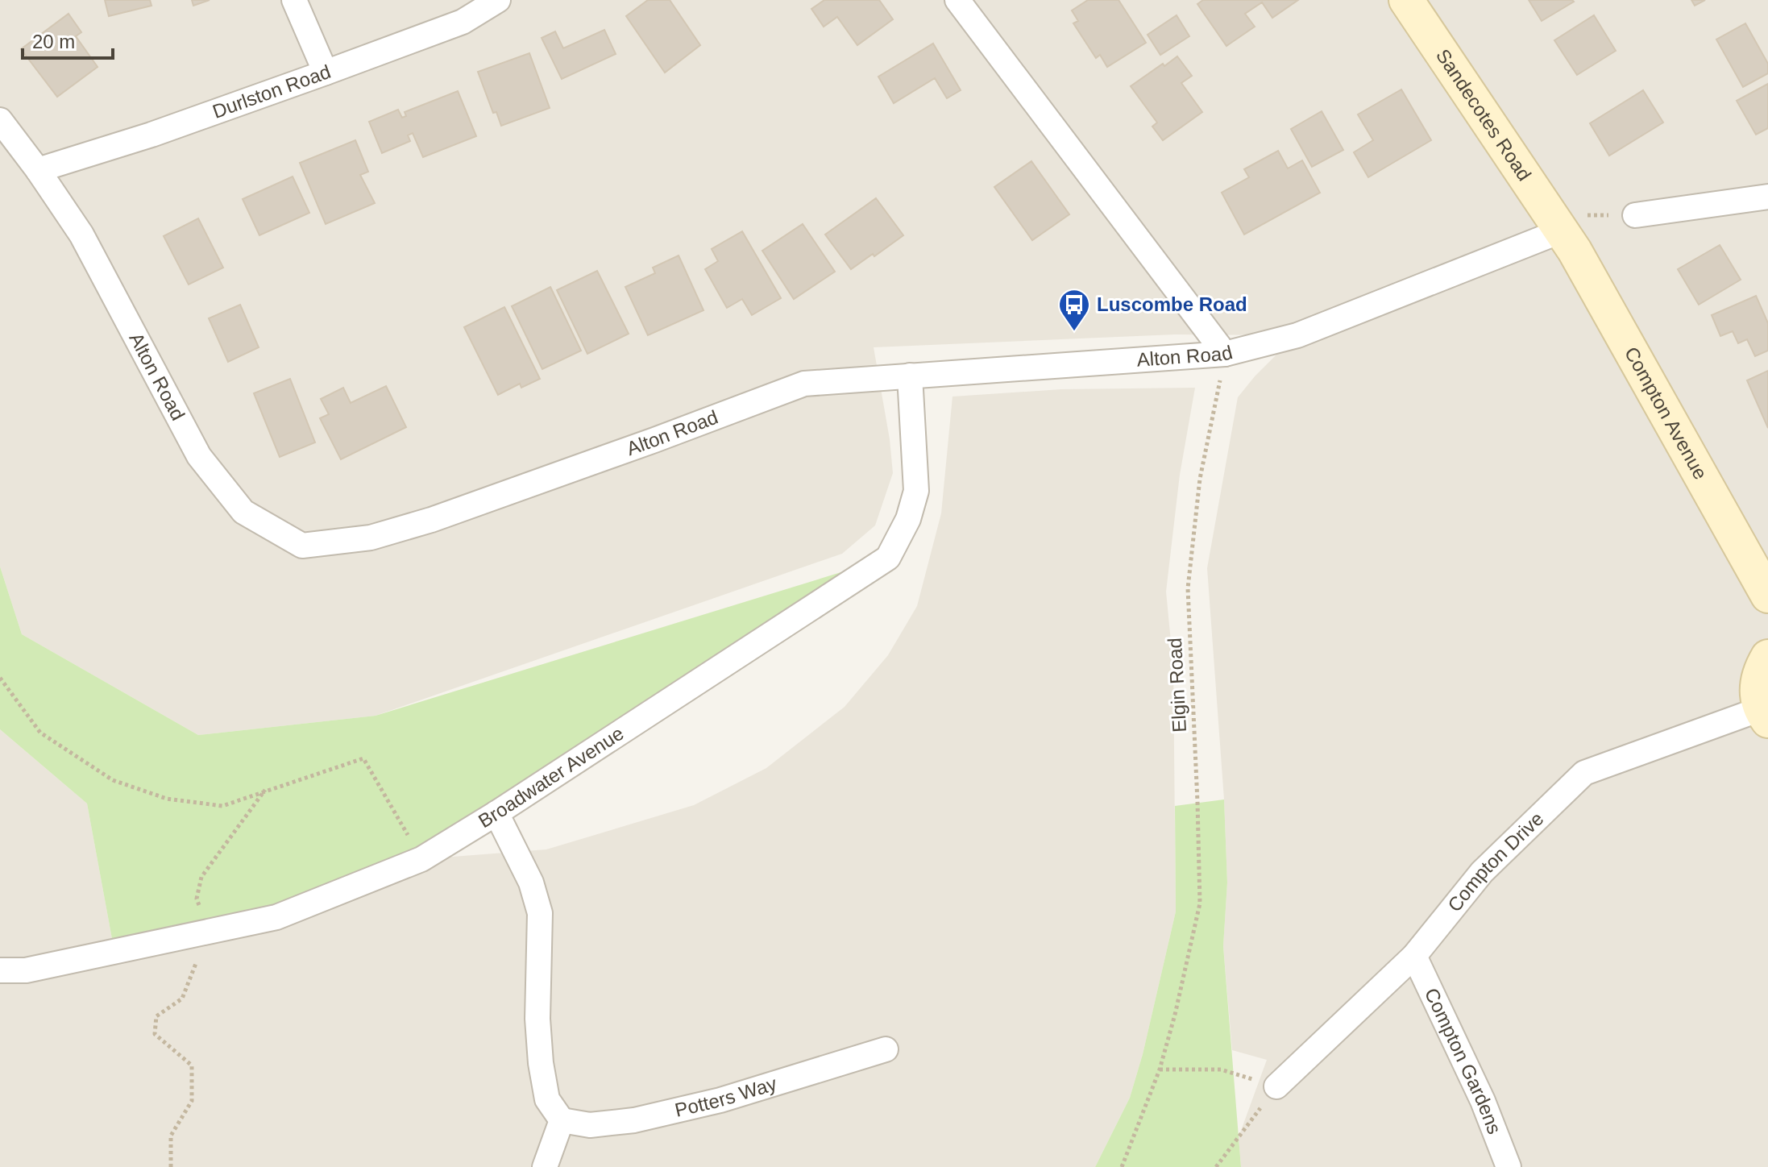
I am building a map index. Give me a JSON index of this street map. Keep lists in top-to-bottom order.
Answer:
{
  "streets": {
    "street": [
      "Durlston Road",
      "Sandecotes Road",
      "Alton Road",
      "Compton Avenue",
      "Broadwater Avenue",
      "Compton Drive",
      "Compton Gardens",
      "Potters Way"
    ],
    "path": ["Elgin Road"]
  },
  "crossings": [
    ["Durlston Road", "Alton Road"],
    ["Sandecotes Road", "Alton Road"],
    ["Sandecotes Road", "Compton Avenue"],
    ["Alton Road", "Compton Avenue"],
    ["Alton Road", "Elgin Road"],
    ["Alton Road", "Broadwater Avenue"],
    ["Compton Drive", "Compton Gardens"]
  ],
  "places": {
    "bus stop": ["Luscombe Road"]
  },
  "scale_bar": "20 m"
}
